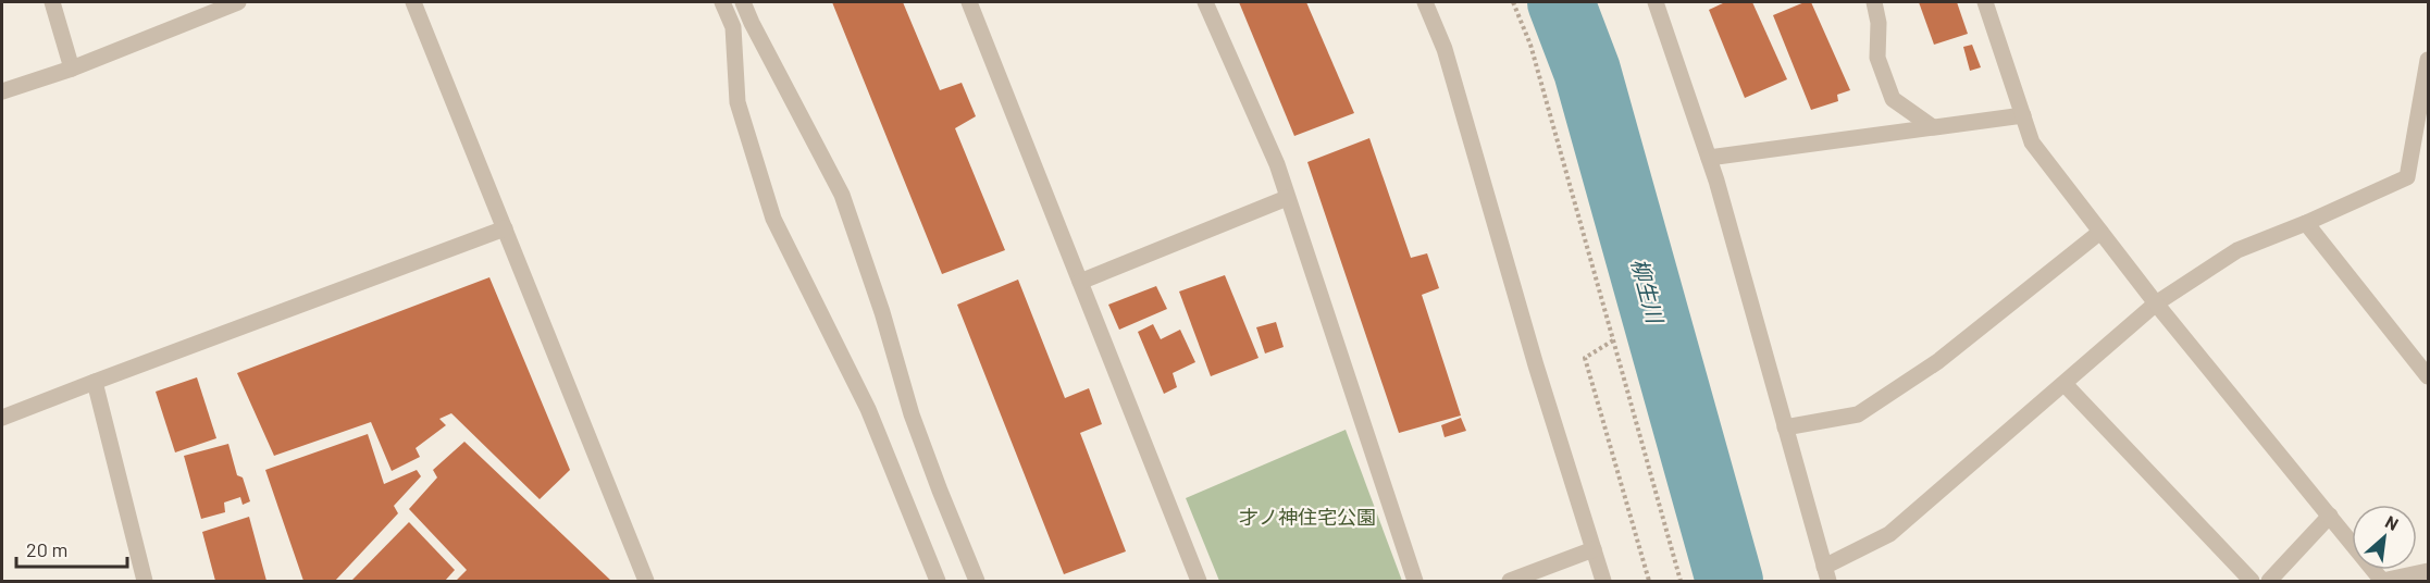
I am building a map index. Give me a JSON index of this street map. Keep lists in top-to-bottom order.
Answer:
{
  "water": ["柳生川"],
  "parks": ["才ノ神住宅公園"],
  "scale_bar": "20 m",
  "north": "top right"
}
